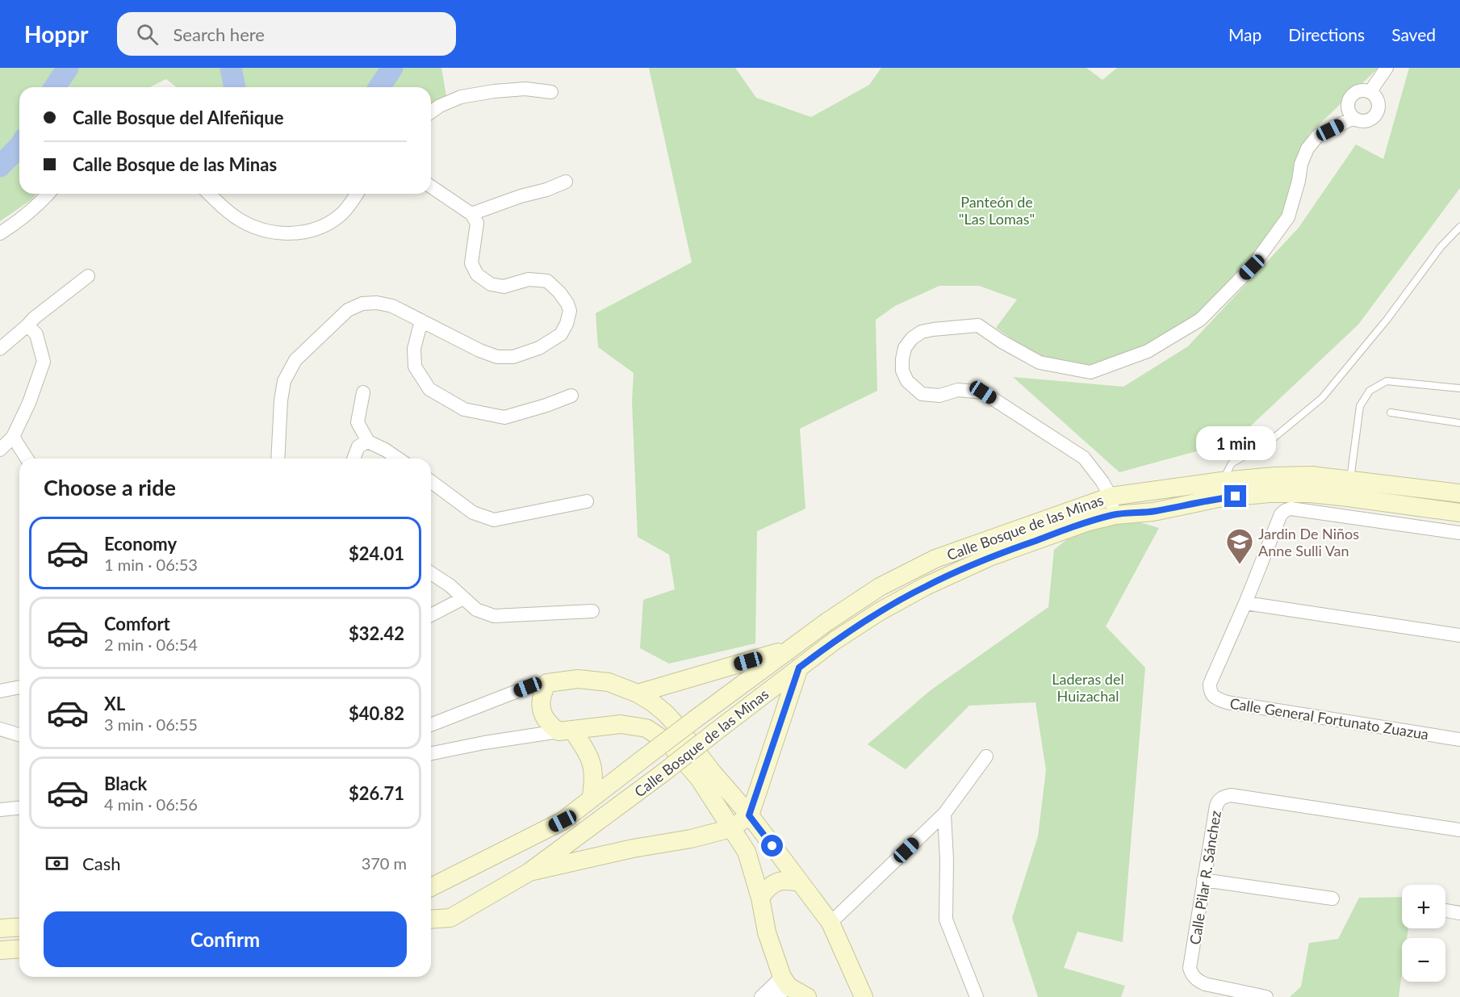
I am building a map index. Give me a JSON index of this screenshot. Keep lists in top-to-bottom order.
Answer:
{
  "streets": {
    "main road": ["Calle Bosque de las Minas"],
    "street": ["Calle General Fortunato Zuazua", "Calle Pilar R. Sánchez"]
  },
  "parks": ["Panteón de \"Las Lomas\"", "Laderas del Huizachal"],
  "places": {
    "school or university": ["Jardin De Niños Anne Sulli Van"]
  },
  "page": {
    "header": "Hoppr",
    "search": "Search here",
    "nav": ["Map", "Directions", "Saved"],
    "banner": ["Calle Bosque del Alfeñique", "Calle Bosque de las Minas"],
    "bubble": "1 min",
    "heading": "Choose a ride",
    "list": [
      {
        "name": "Economy",
        "note": "1 min · 06:53",
        "value": "$24.01"
      },
      {
        "name": "Comfort",
        "note": "2 min · 06:54",
        "value": "$32.42"
      },
      {
        "name": "XL",
        "note": "3 min · 06:55",
        "value": "$40.82"
      },
      {
        "name": "Black",
        "note": "4 min · 06:56",
        "value": "$26.71"
      }
    ],
    "pay": ["Cash", "370 m"],
    "map_buttons": ["+", "−"],
    "buttons": "Confirm"
  }
}
